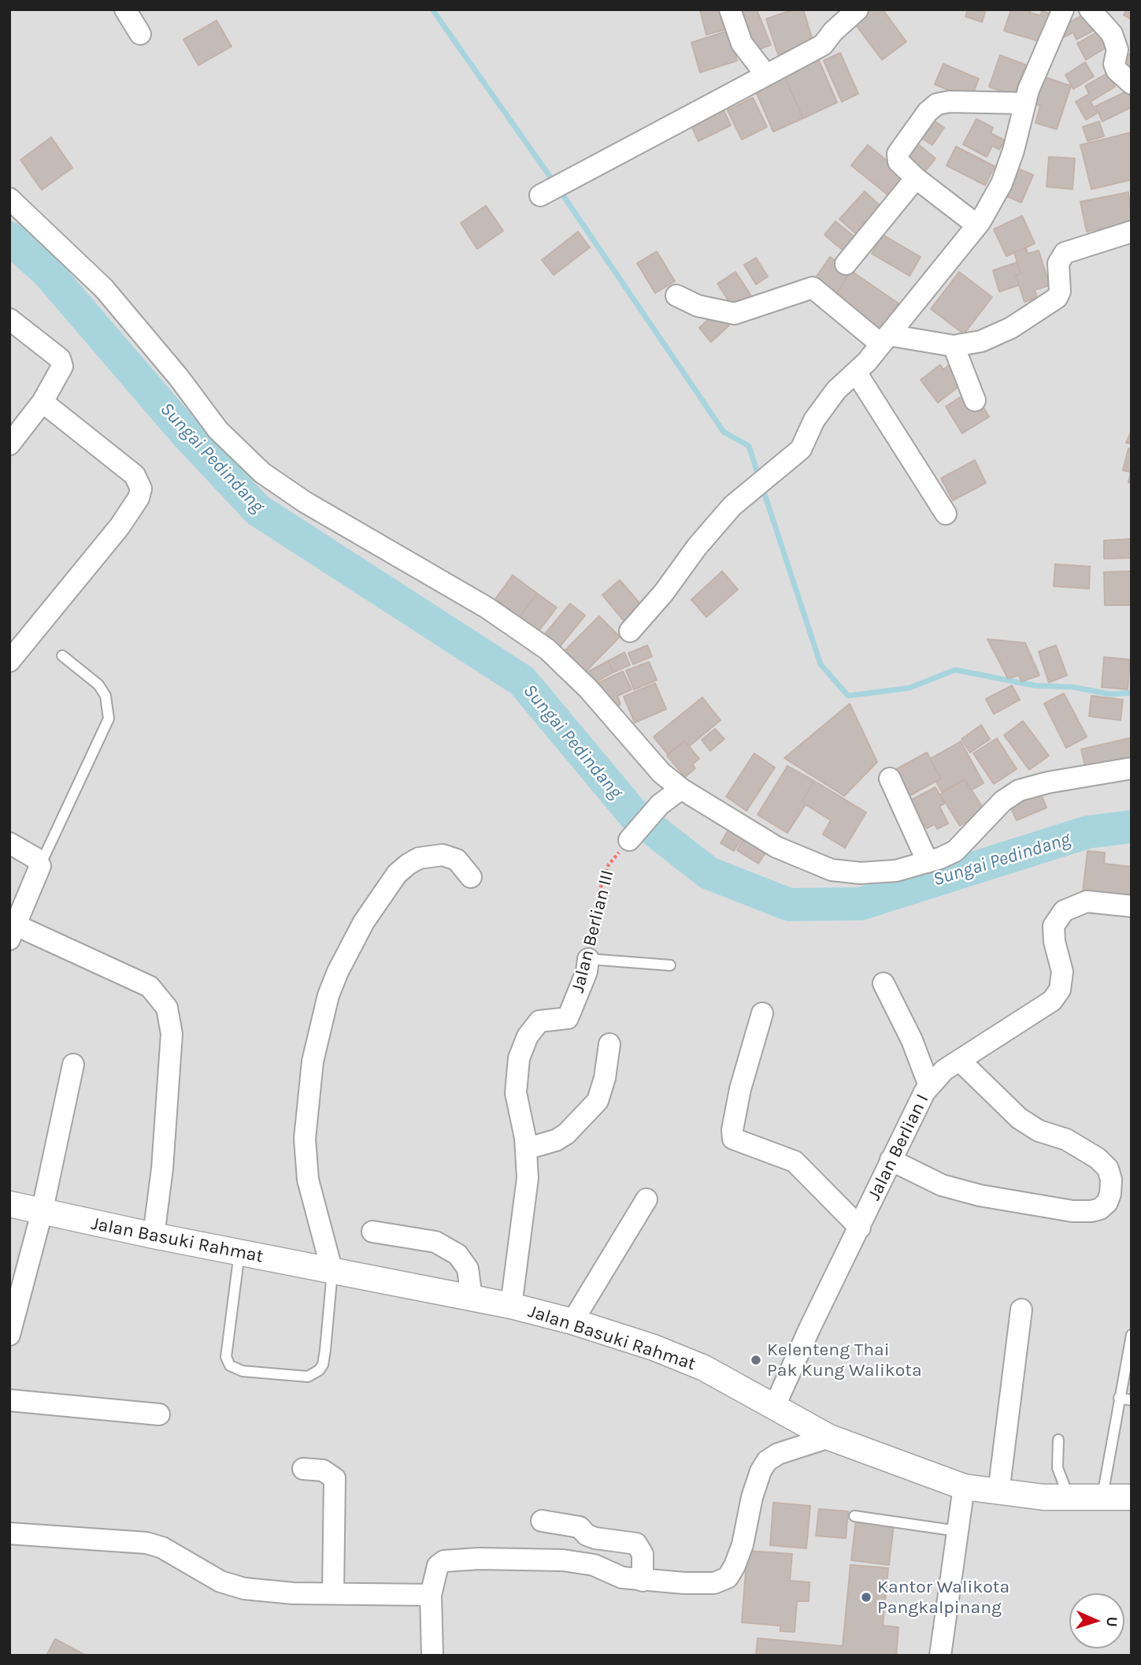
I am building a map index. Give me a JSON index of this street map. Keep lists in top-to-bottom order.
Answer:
{
  "streets": {
    "street": ["Jalan Berlian III", "Jalan Berlian I", "Jalan Basuki Rahmat"]
  },
  "crossings": [
    ["Jalan Berlian III", "Jalan Basuki Rahmat"],
    ["Jalan Berlian I", "Jalan Basuki Rahmat"]
  ],
  "water": ["Sungai Pedindang"],
  "places": ["Kelenteng Thai Pak Kung Walikota", "Kantor Walikota Pangkalpinang"],
  "north": "right"
}
